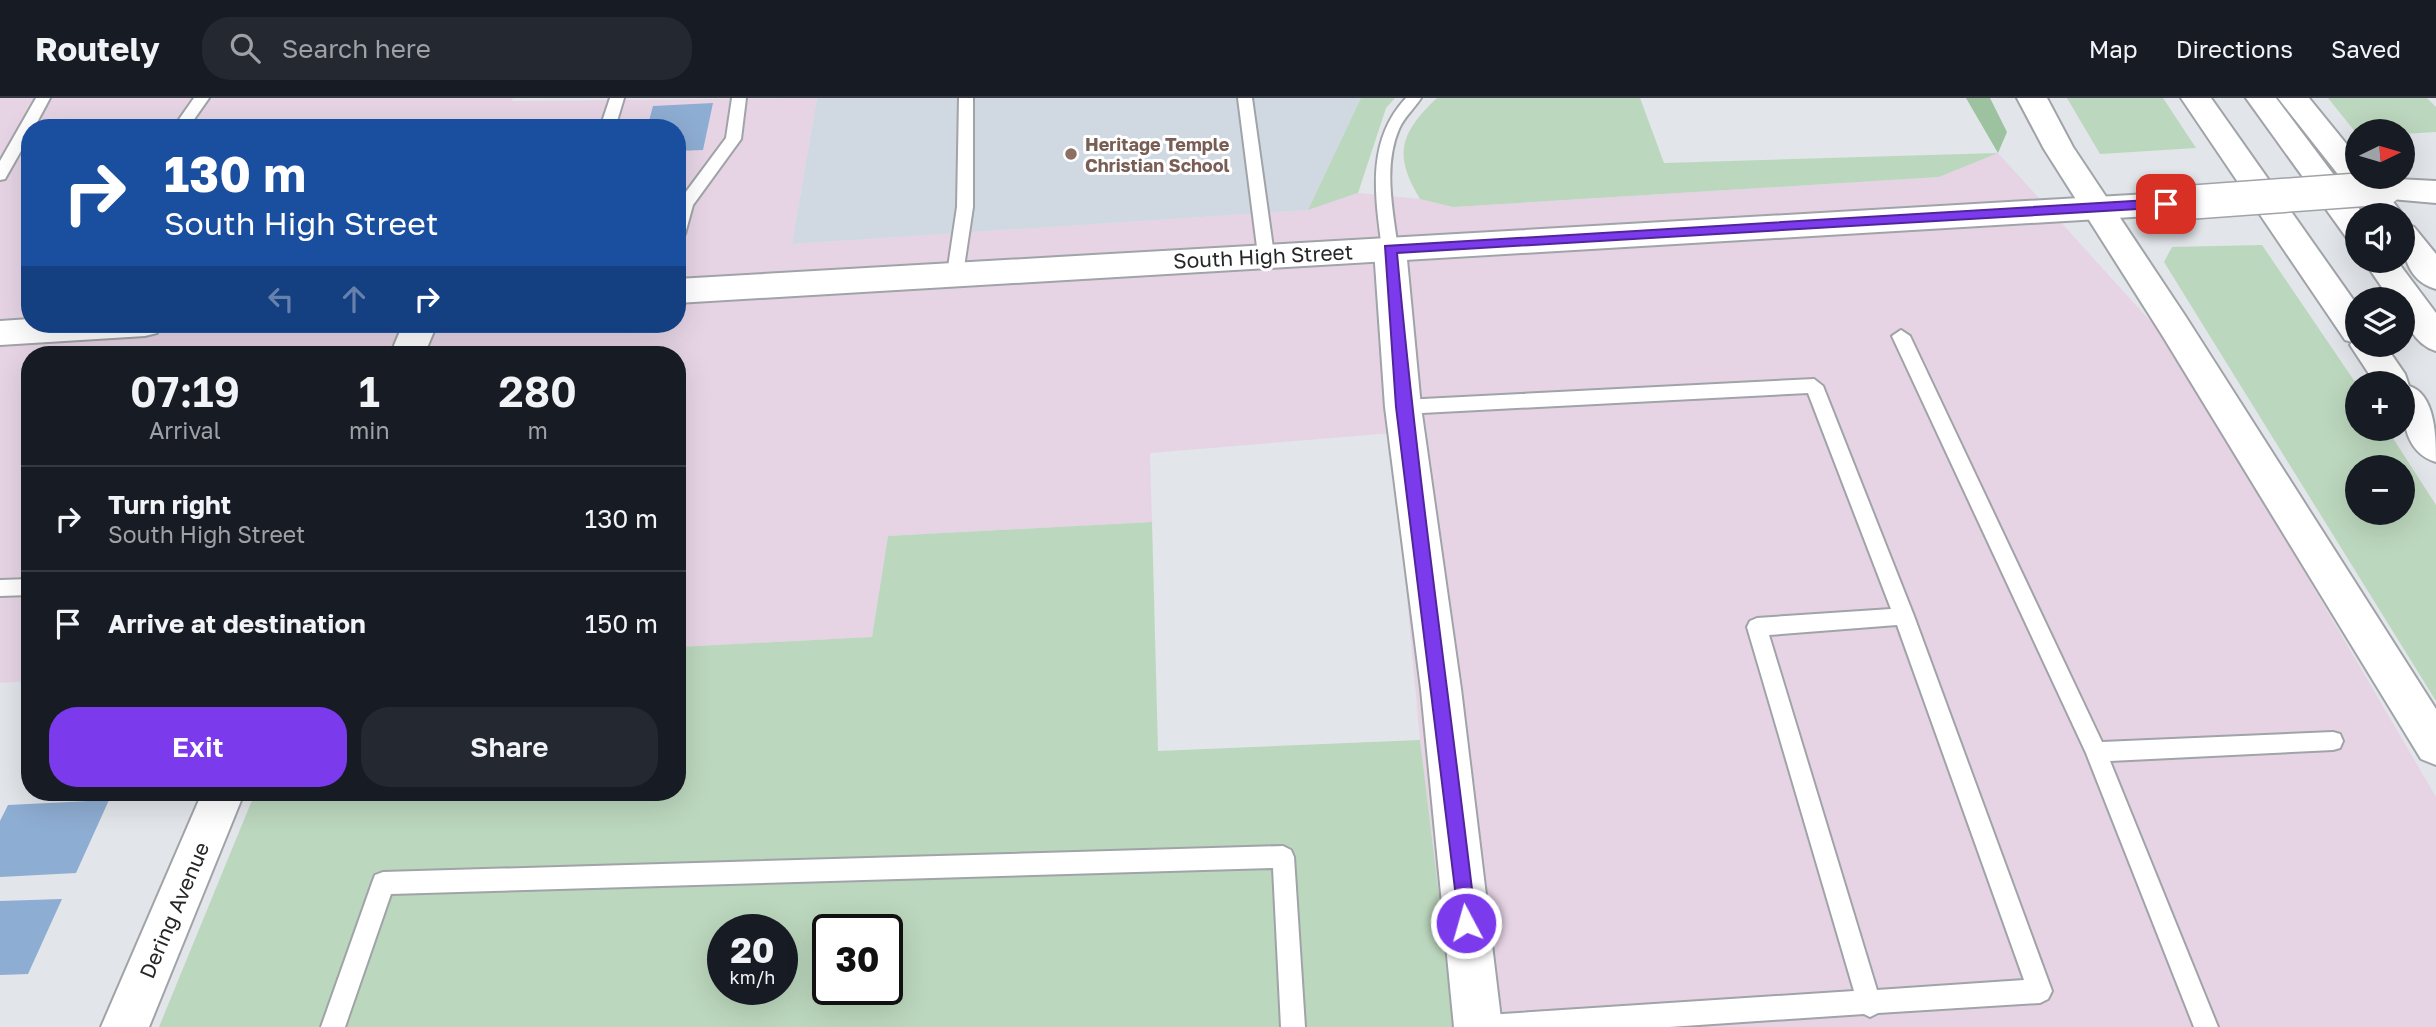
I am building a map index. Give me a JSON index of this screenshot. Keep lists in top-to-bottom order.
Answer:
{
  "streets": {
    "main road": ["South High Street", "Dering Avenue"]
  },
  "places": ["Heritage Temple Christian School"],
  "north": "right",
  "page": {
    "header": "Routely",
    "search": "Search here",
    "nav": ["Map", "Directions", "Saved"],
    "map_buttons": ["+", "−"],
    "turn": ["130 m", "South High Street"],
    "eta": [
      "07:19",
      "Arrival",
      "1",
      "min",
      "280",
      "m"
    ],
    "list": [
      {
        "name": "Turn right",
        "note": "South High Street",
        "value": "130 m"
      },
      {
        "name": "Arrive at destination",
        "value": "150 m"
      }
    ],
    "buttons": ["Exit", "Share"],
    "speed": "20 km/h",
    "limit": "30"
  }
}
